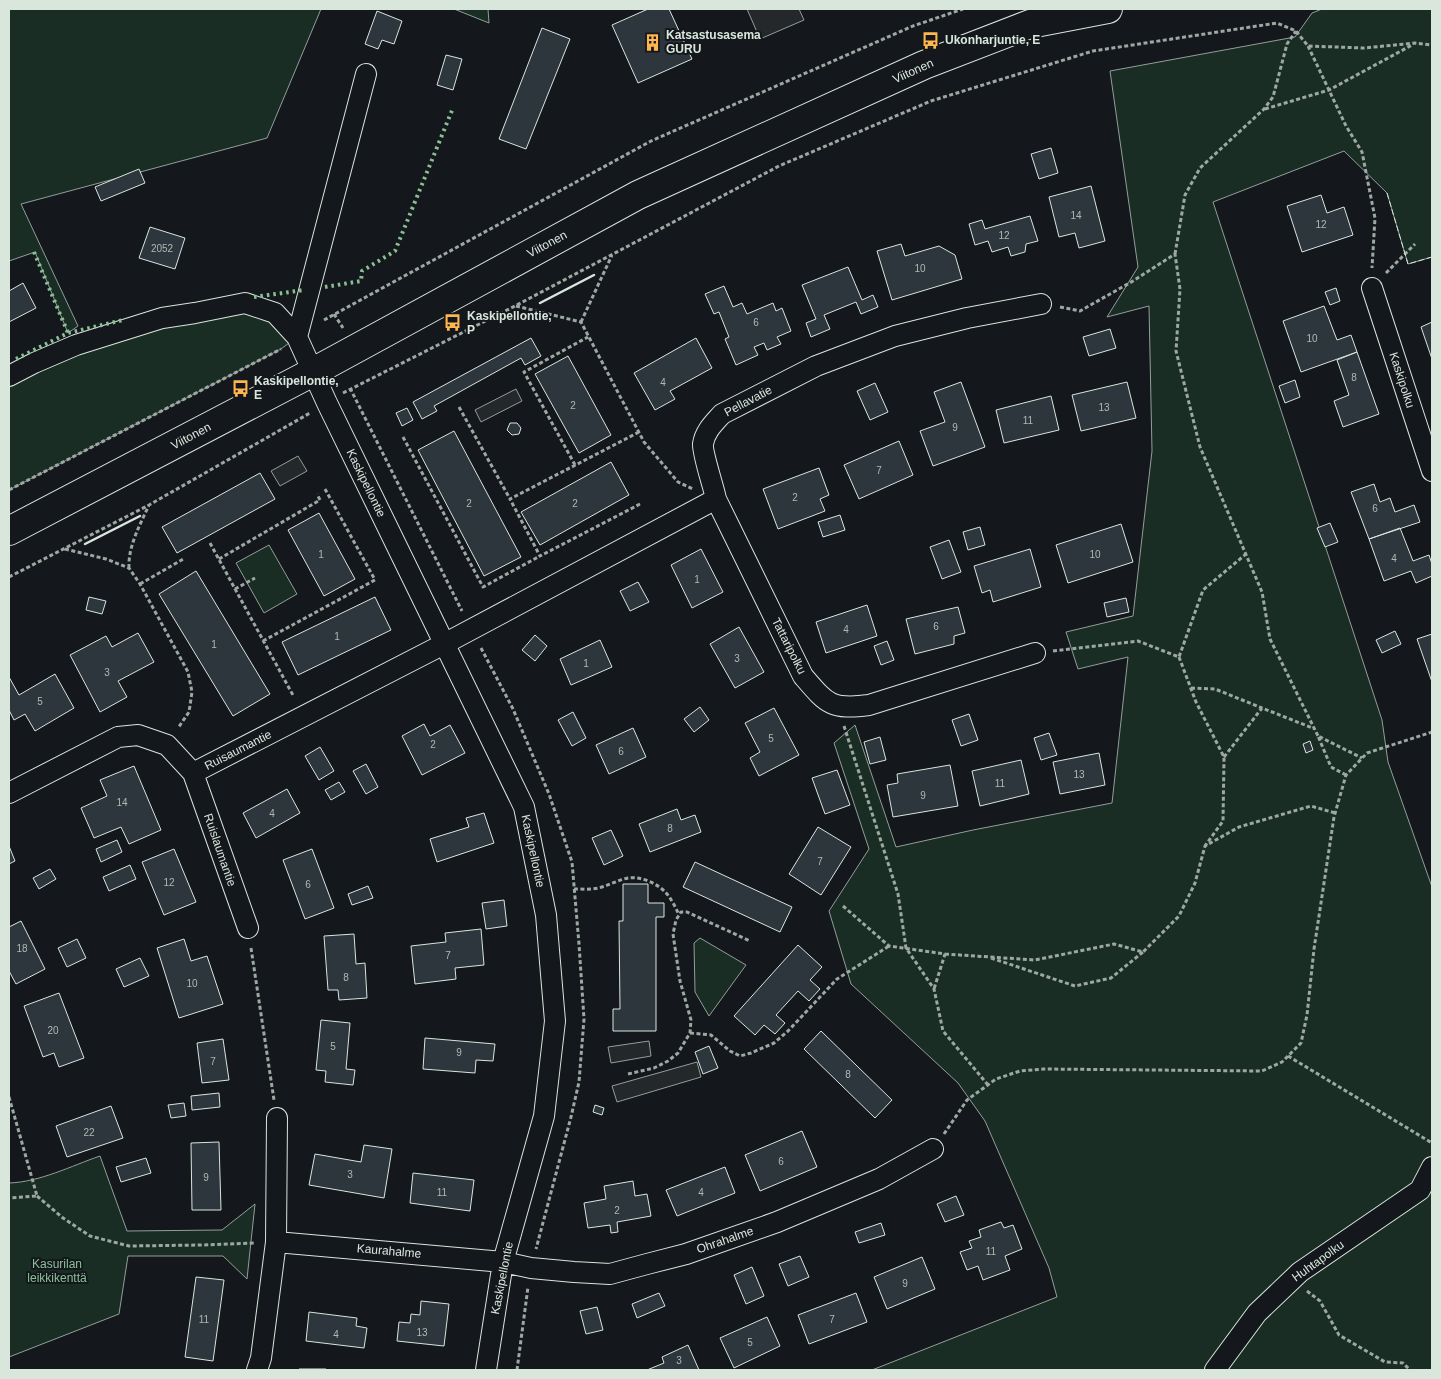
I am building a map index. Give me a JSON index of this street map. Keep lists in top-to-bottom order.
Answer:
{
  "streets": {
    "main road": ["Viitonen"],
    "street": [
      "Kaskipolku",
      "Pellavatie",
      "Kaskipellontie",
      "Tattaripolku",
      "Ruisaumantie",
      "Ruislaumantie",
      "Ohrahalme",
      "Kaurahalme",
      "Huhtapolku"
    ]
  },
  "crossings": [
    ["Viitonen", "Kaskipellontie"],
    ["Pellavatie", "Tattaripolku"],
    ["Kaskipellontie", "Ruisaumantie"],
    ["Kaskipellontie", "Ohrahalme"],
    ["Kaskipellontie", "Kaurahalme"],
    ["Ruisaumantie", "Ruislaumantie"],
    ["Ohrahalme", "Kaurahalme"]
  ],
  "parks": ["Kasurilan leikkikenttä"],
  "places": {
    "bus stop": ["Ukonharjuntie, E", "Kaskipellontie, P", "Kaskipellontie, E"],
    "building": ["Katsastusasema GURU"]
  },
  "house_numbers": [
    "14",
    "12",
    "12",
    "2052",
    "10",
    "6",
    "10",
    "8",
    "4",
    "2",
    "13",
    "11",
    "9",
    "7",
    "2",
    "2",
    "2",
    "6",
    "1",
    "10",
    "4",
    "1",
    "6",
    "4",
    "1",
    "1",
    "3",
    "1",
    "3",
    "5",
    "5",
    "2",
    "6",
    "13",
    "11",
    "9",
    "14",
    "4",
    "8",
    "7",
    "12",
    "6",
    "18",
    "7",
    "8",
    "10",
    "20",
    "5",
    "9",
    "7",
    "8",
    "22",
    "6",
    "3",
    "9",
    "11",
    "4",
    "2",
    "11",
    "9",
    "11",
    "7",
    "13",
    "4",
    "5",
    "3"
  ]
}
